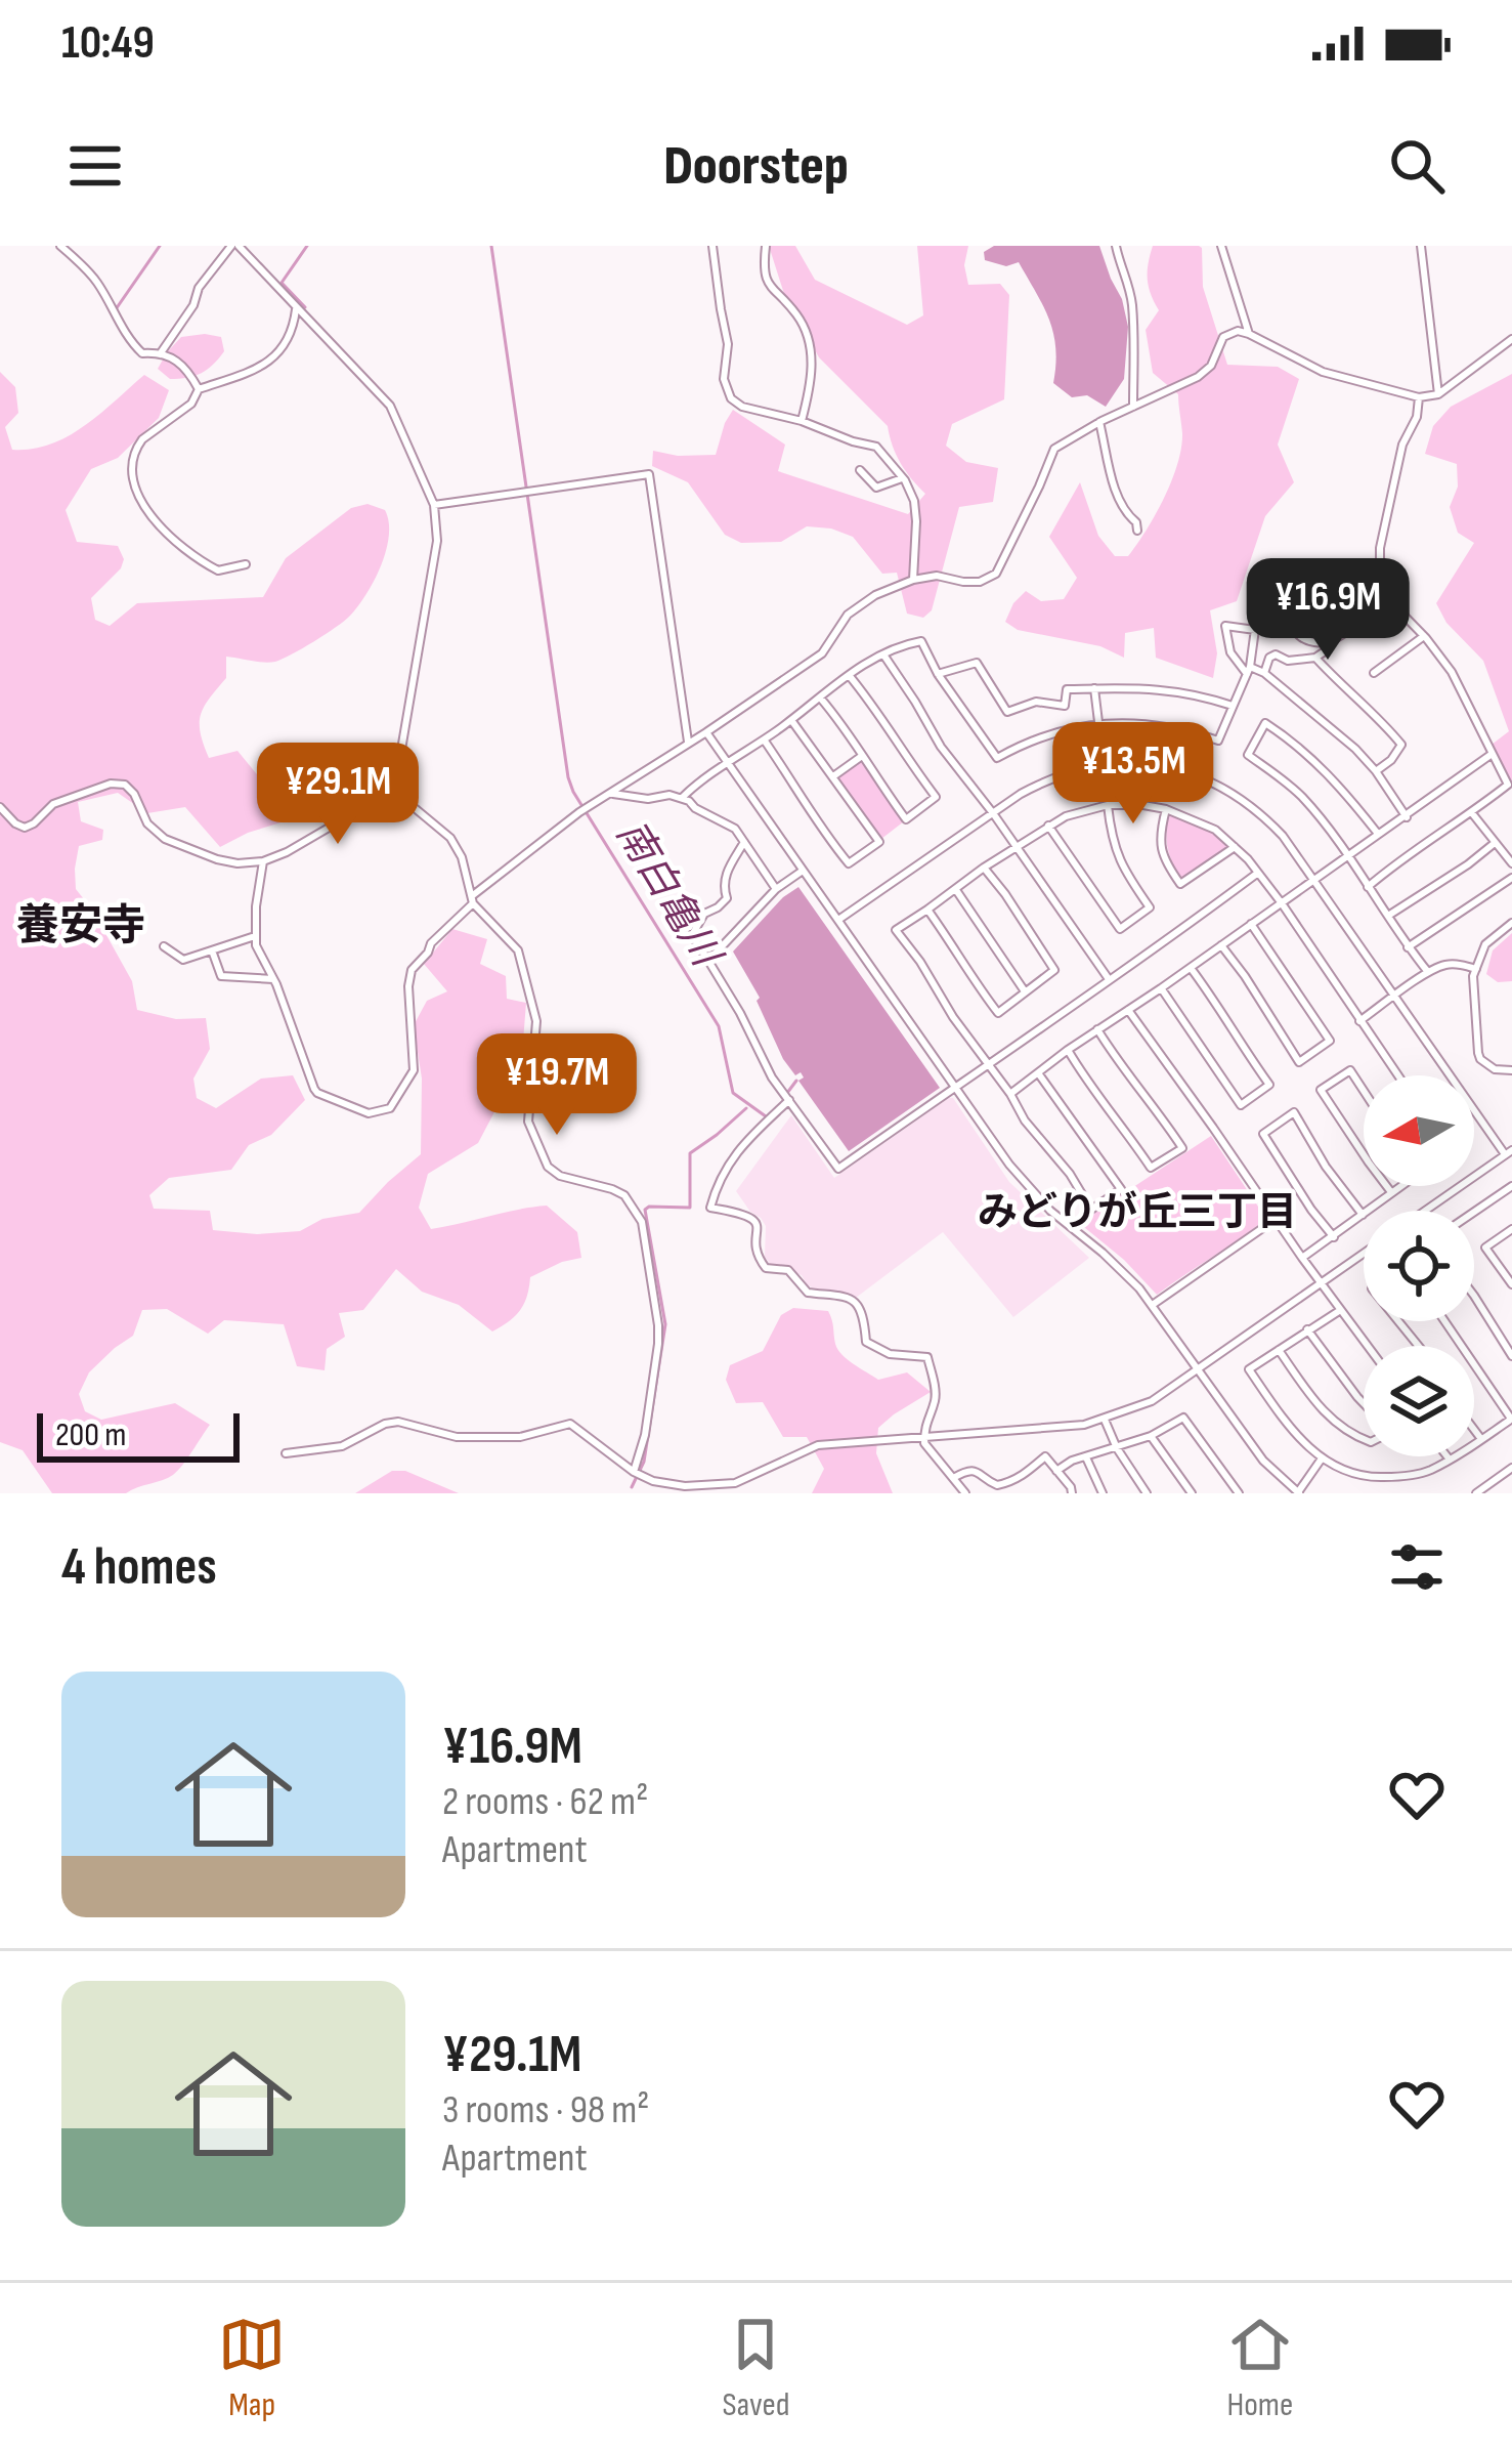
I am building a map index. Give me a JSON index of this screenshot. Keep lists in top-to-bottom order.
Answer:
{
  "districts": ["養安寺", "みどりが丘三丁目"],
  "water": ["南白亀川"],
  "scale_bar": "200 m",
  "north": "left",
  "page": {
    "status": "10:49",
    "header": "Doorstep",
    "price": [
      "¥16.9M",
      "¥13.5M",
      "¥29.1M",
      "¥19.7M"
    ],
    "scale": "200 m",
    "heading": "4 homes",
    "list": [
      {
        "name": "¥16.9M",
        "note": "2 rooms · 62 m² · Apartment"
      },
      {
        "name": "¥29.1M",
        "note": "3 rooms · 98 m² · Apartment"
      }
    ],
    "tabs": ["Map", "Saved", "Home"]
  }
}
